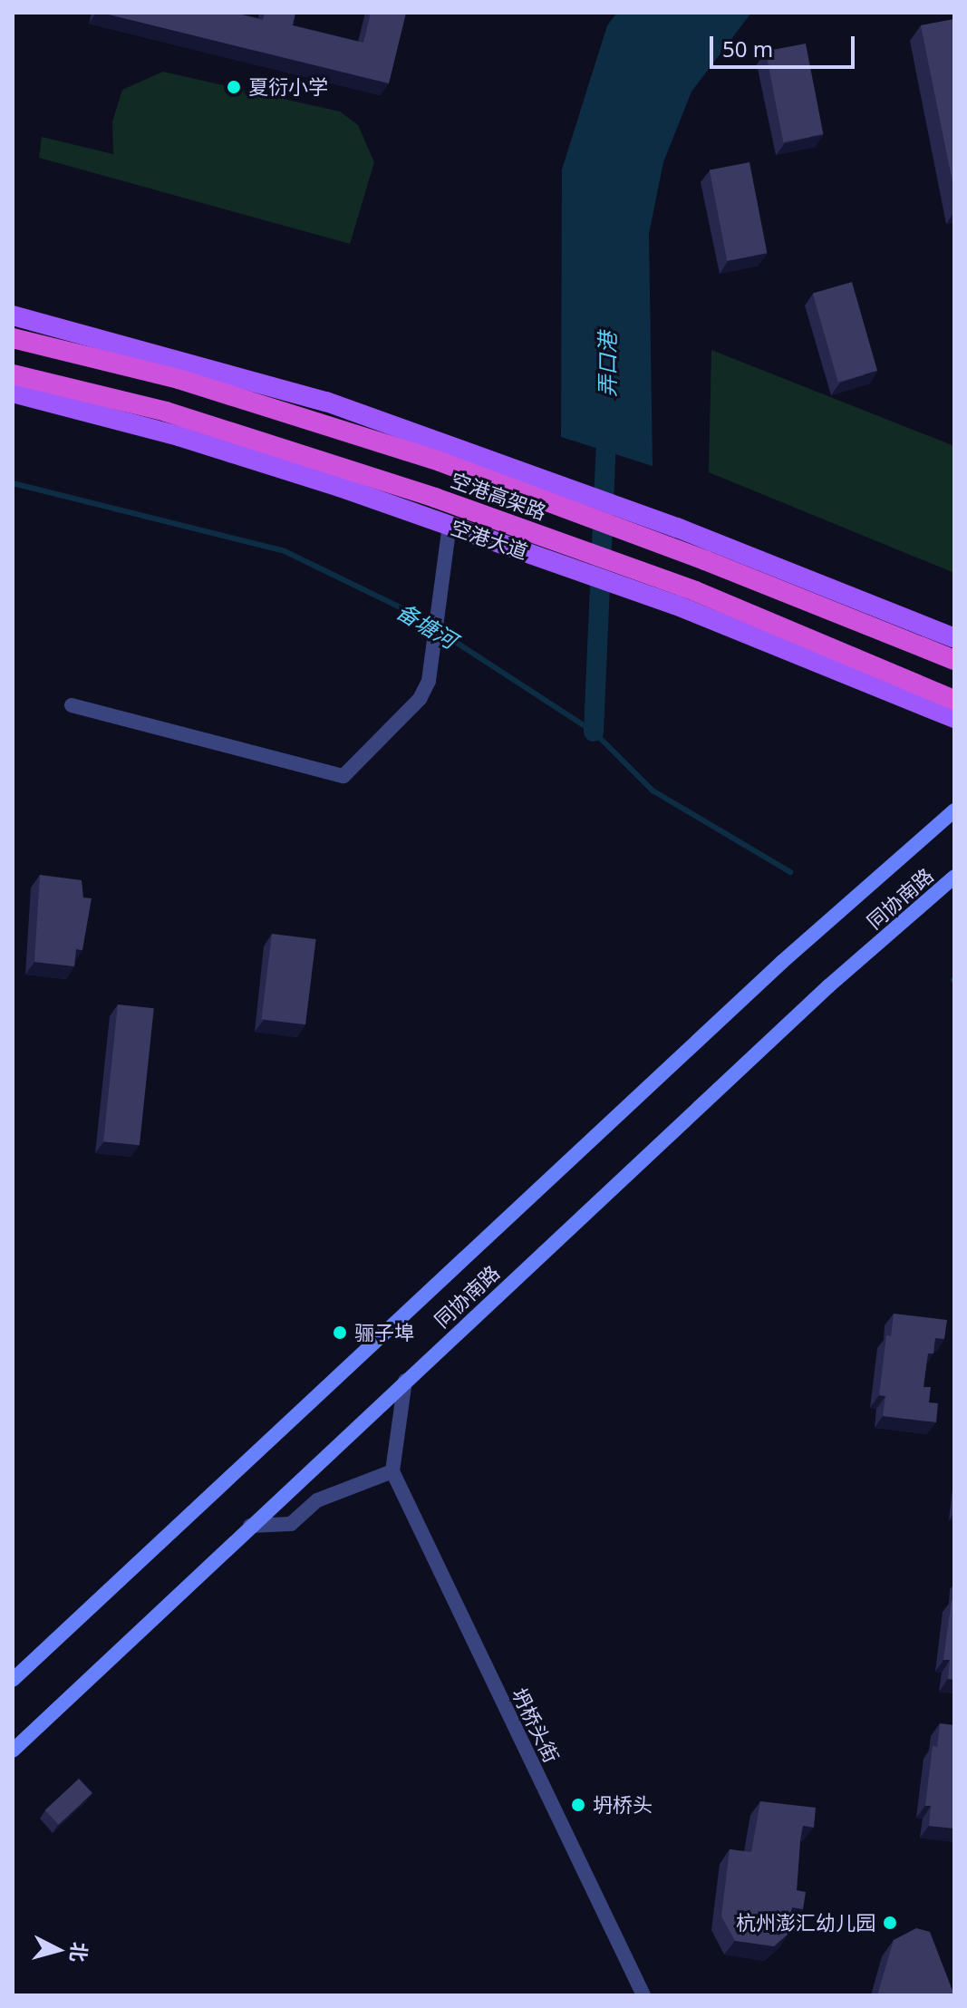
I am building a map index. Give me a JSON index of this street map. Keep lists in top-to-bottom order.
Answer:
{
  "streets": {
    "highway": ["空港高架路"],
    "main road": ["空港大道", "同协南路"],
    "street": ["坍桥头街"]
  },
  "water": ["弄口港", "备塘河"],
  "places": [
    "夏衍小学",
    "骊子埠",
    "坍桥头",
    "杭州澎汇幼儿园"
  ],
  "scale_bar": "50 m",
  "north": "right"
}
